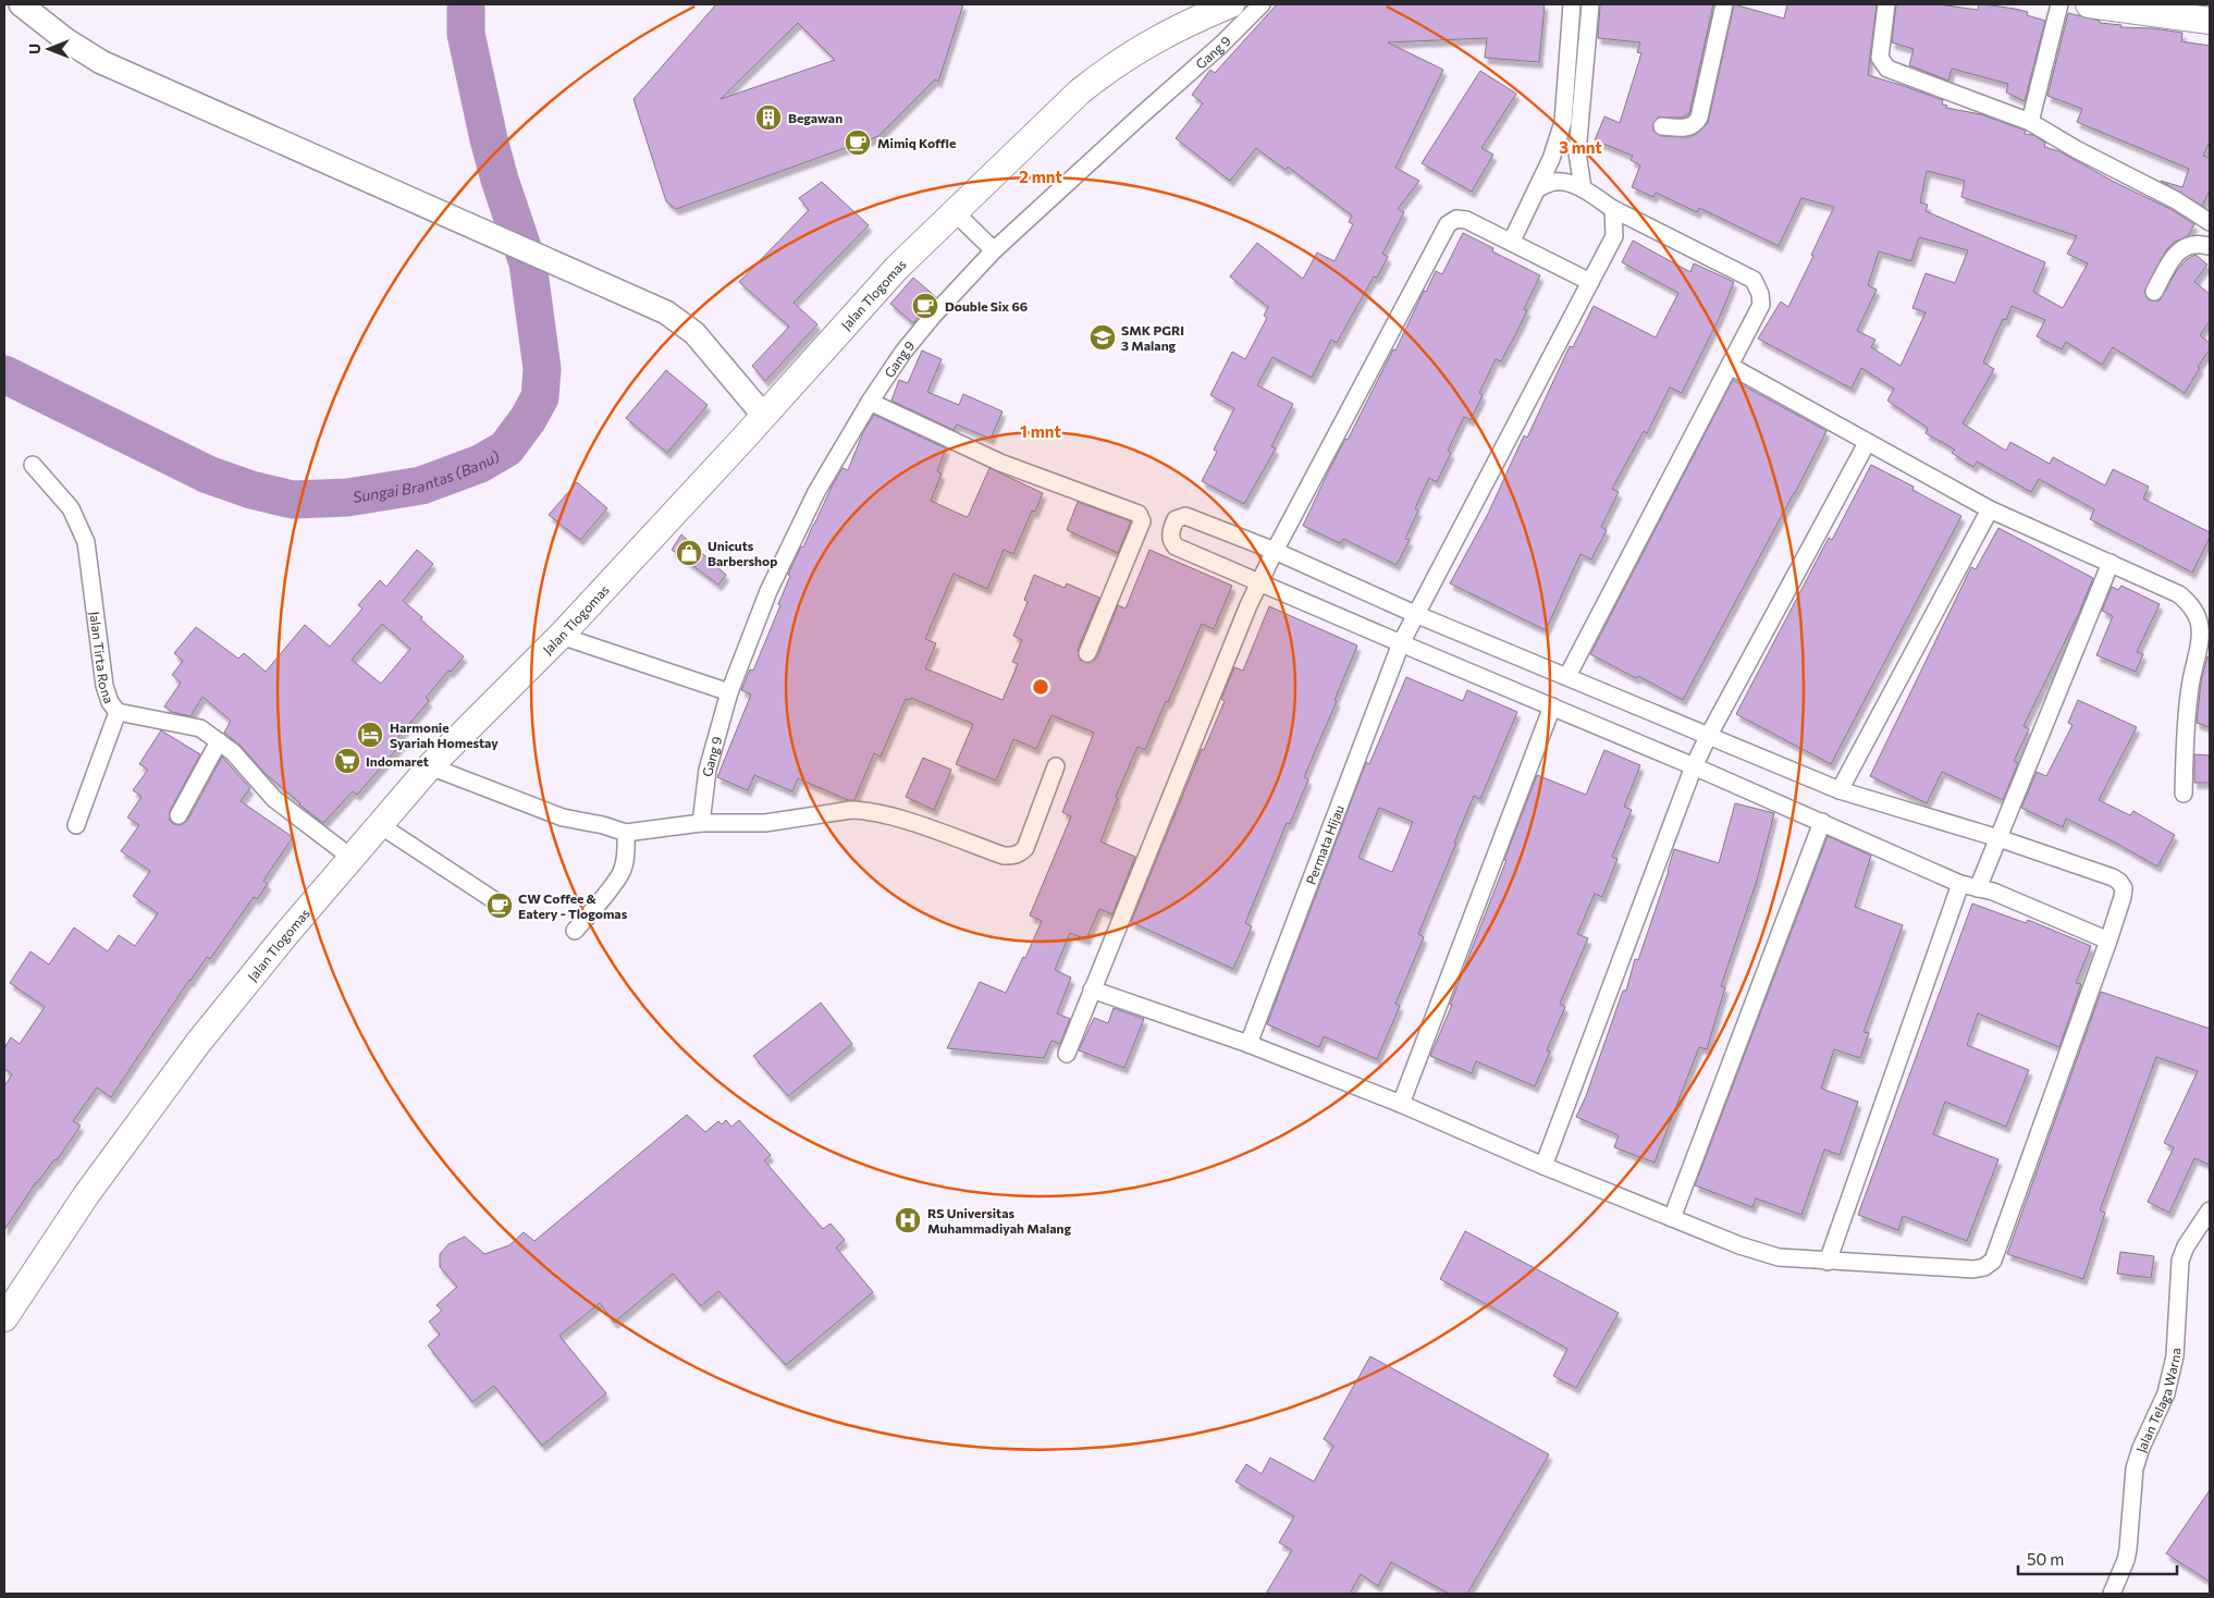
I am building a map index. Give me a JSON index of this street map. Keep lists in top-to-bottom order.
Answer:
{
  "streets": {
    "main road": ["Jalan Tlogomas"],
    "street": [
      "Gang 9",
      "Jalan Tirta Rona",
      "Permata Hijau",
      "Jalan Telaga Warna"
    ]
  },
  "crossings": [
    ["Jalan Tlogomas", "Jalan Tirta Rona"]
  ],
  "water": ["Sungai Brantas (Banu)"],
  "places": {
    "building": ["Begawan"],
    "cafe": ["Mimiq Koffie", "Double Six 66", "CW Coffee & Eatery - Tlogomas"],
    "school or university": ["SMK PGRI 3 Malang"],
    "shop": ["Unicuts Barbershop"],
    "hotel": ["Harmonie Syariah Homestay"],
    "supermarket": ["Indomaret"],
    "hospital": ["RS Universitas Muhammadiyah Malang"]
  },
  "scale_bar": "50 m",
  "north": "left",
  "rings": ["3 mnt", "2 mnt", "1 mnt"]
}
